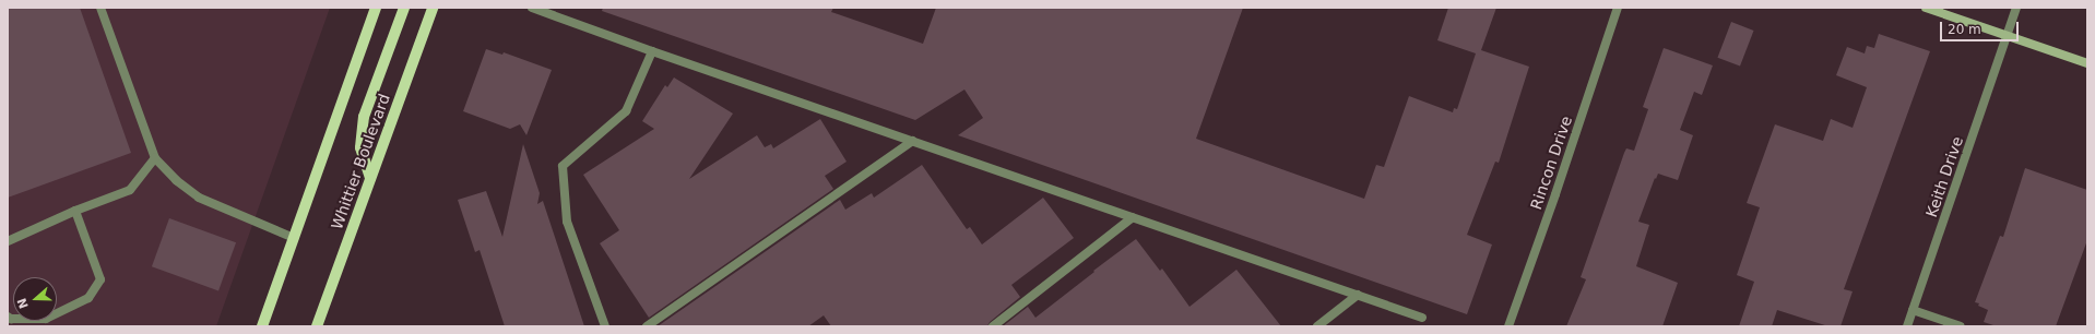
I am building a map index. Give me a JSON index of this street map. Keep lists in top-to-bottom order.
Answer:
{
  "streets": {
    "main road": ["Whittier Boulevard"],
    "street": ["Rincon Drive", "Keith Drive"]
  },
  "scale_bar": "20 m",
  "north": "left"
}
